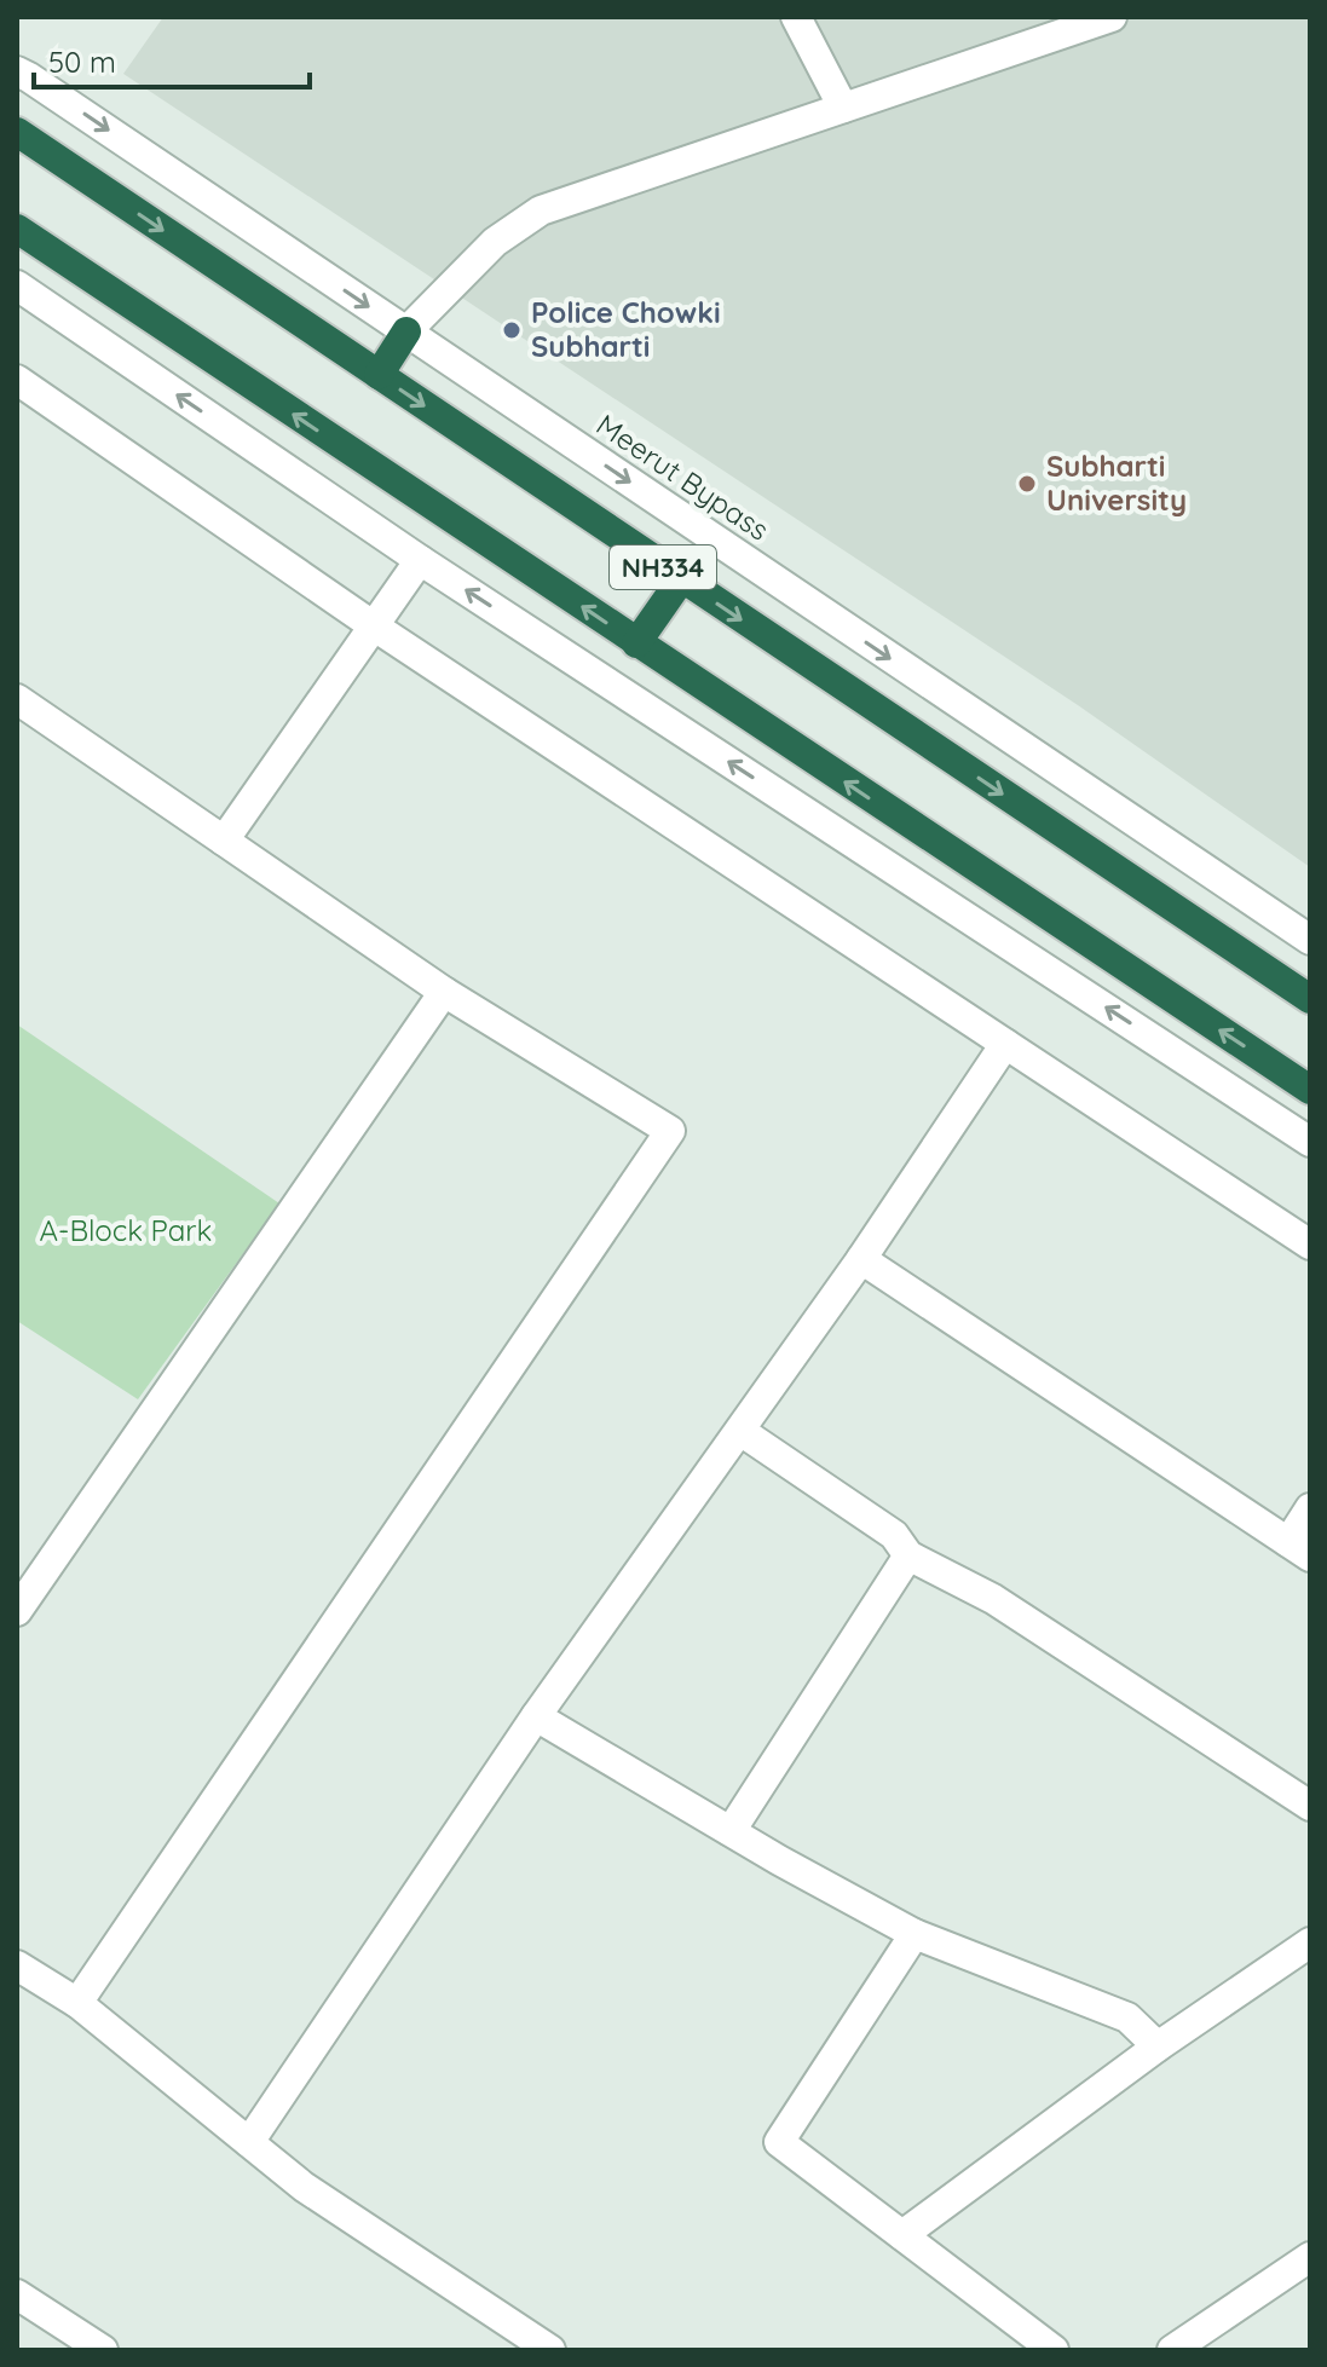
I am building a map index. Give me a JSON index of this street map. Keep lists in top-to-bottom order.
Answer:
{
  "streets": {
    "highway": ["NH334"],
    "street": ["Meerut Bypass"]
  },
  "parks": ["A-Block Park"],
  "places": ["Police Chowki Subharti", "Subharti University"],
  "scale_bar": "50 m"
}
